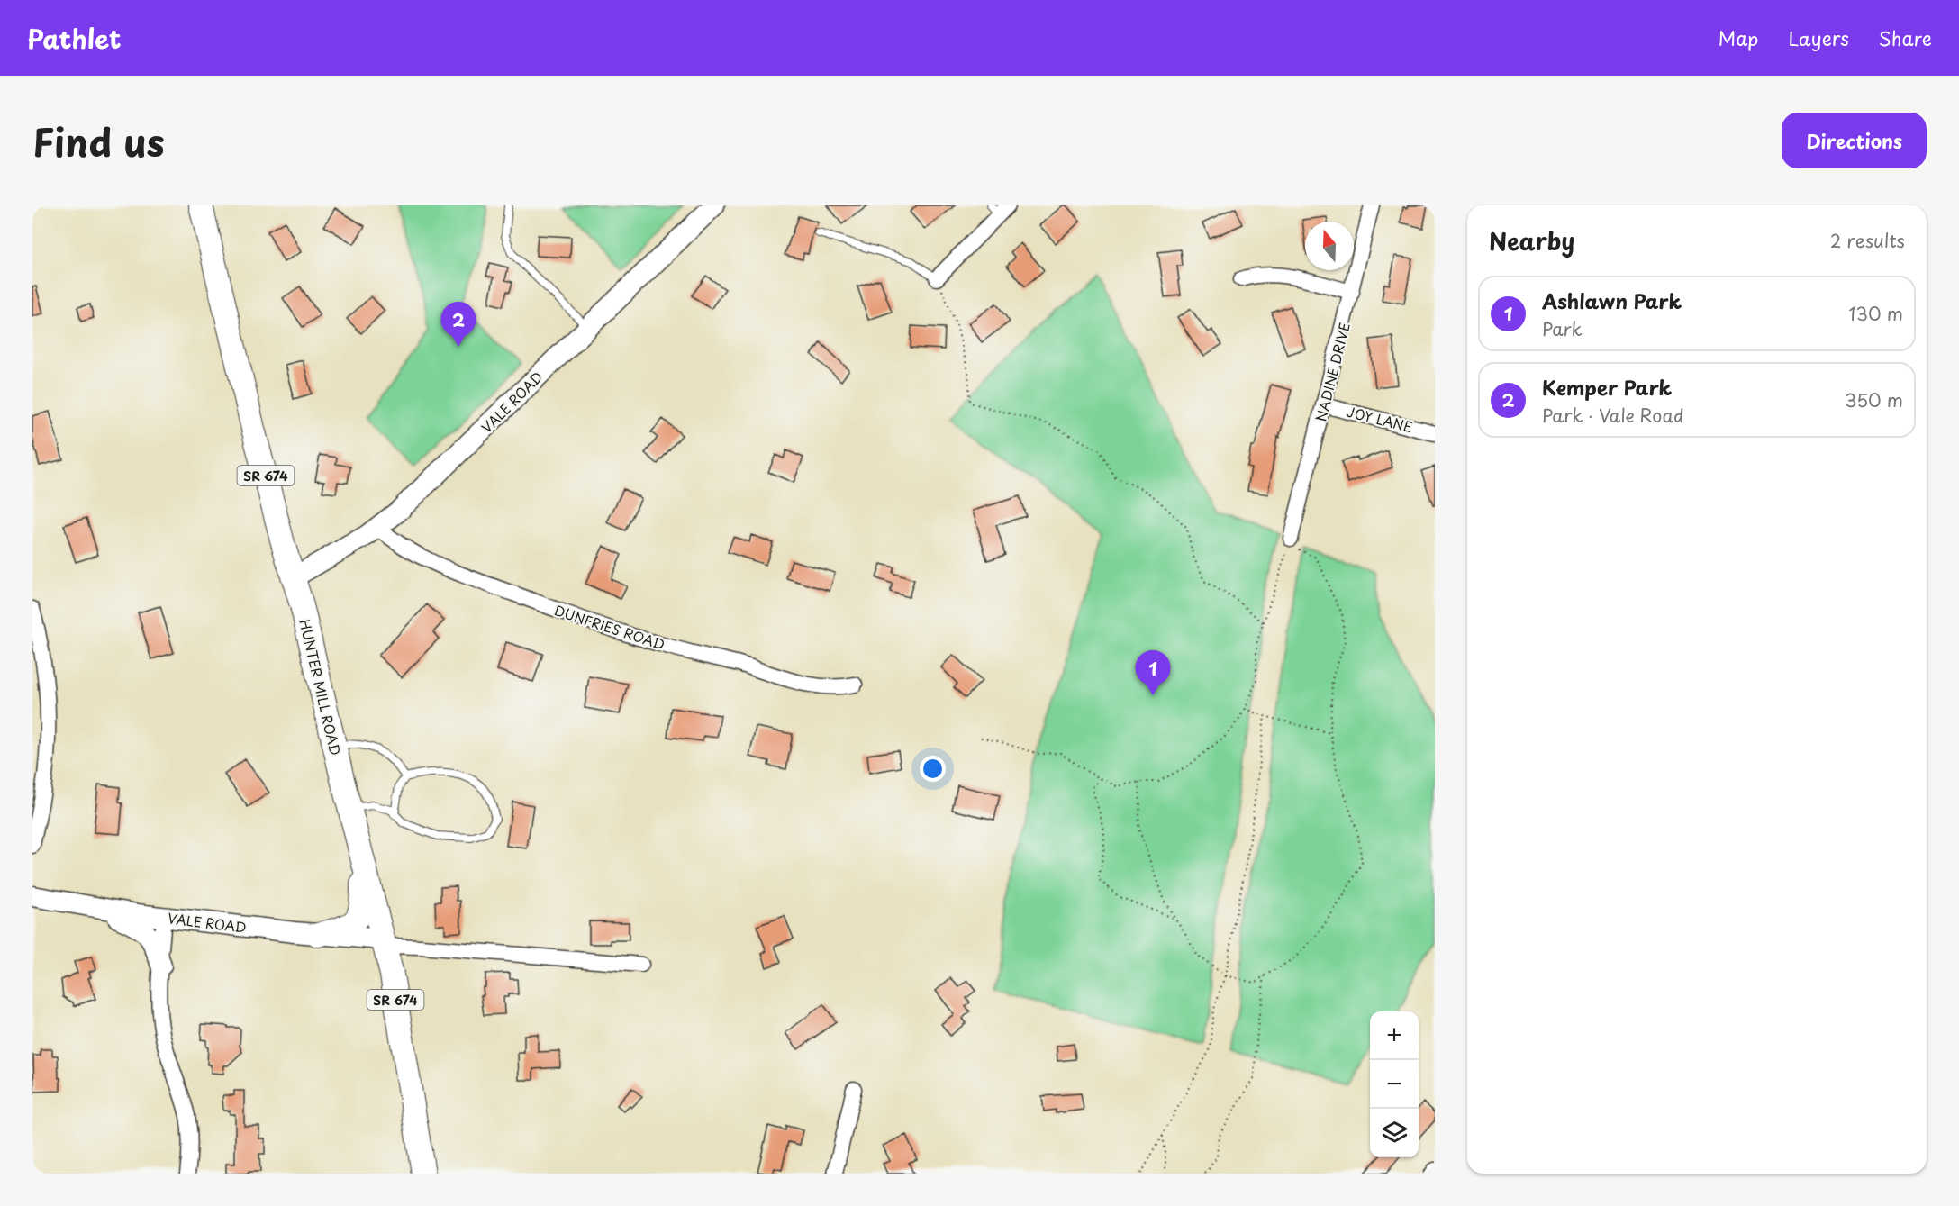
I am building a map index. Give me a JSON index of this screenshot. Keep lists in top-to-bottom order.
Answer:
{
  "streets": {
    "main road": ["VALE ROAD", "SR 674", "HUNTER MILL ROAD"],
    "street": ["NADINE DRIVE", "JOY LANE", "DUNFRIES ROAD"]
  },
  "crossings": [
    ["NADINE DRIVE", "JOY LANE"],
    ["VALE ROAD", "DUNFRIES ROAD"],
    ["VALE ROAD", "HUNTER MILL ROAD"]
  ],
  "north": "top",
  "page": {
    "header": "Pathlet",
    "nav": ["Map", "Layers", "Share"],
    "title": "Find us",
    "buttons": "Directions",
    "heading": ["Nearby", "2 results"],
    "list": [
      {
        "mark": "1",
        "name": "Ashlawn Park",
        "note": "Park",
        "value": "130 m"
      },
      {
        "mark": "2",
        "name": "Kemper Park",
        "note": "Park · Vale Road",
        "value": "350 m"
      }
    ],
    "pins": ["2", "1"],
    "map_buttons": ["+", "−"]
  }
}
